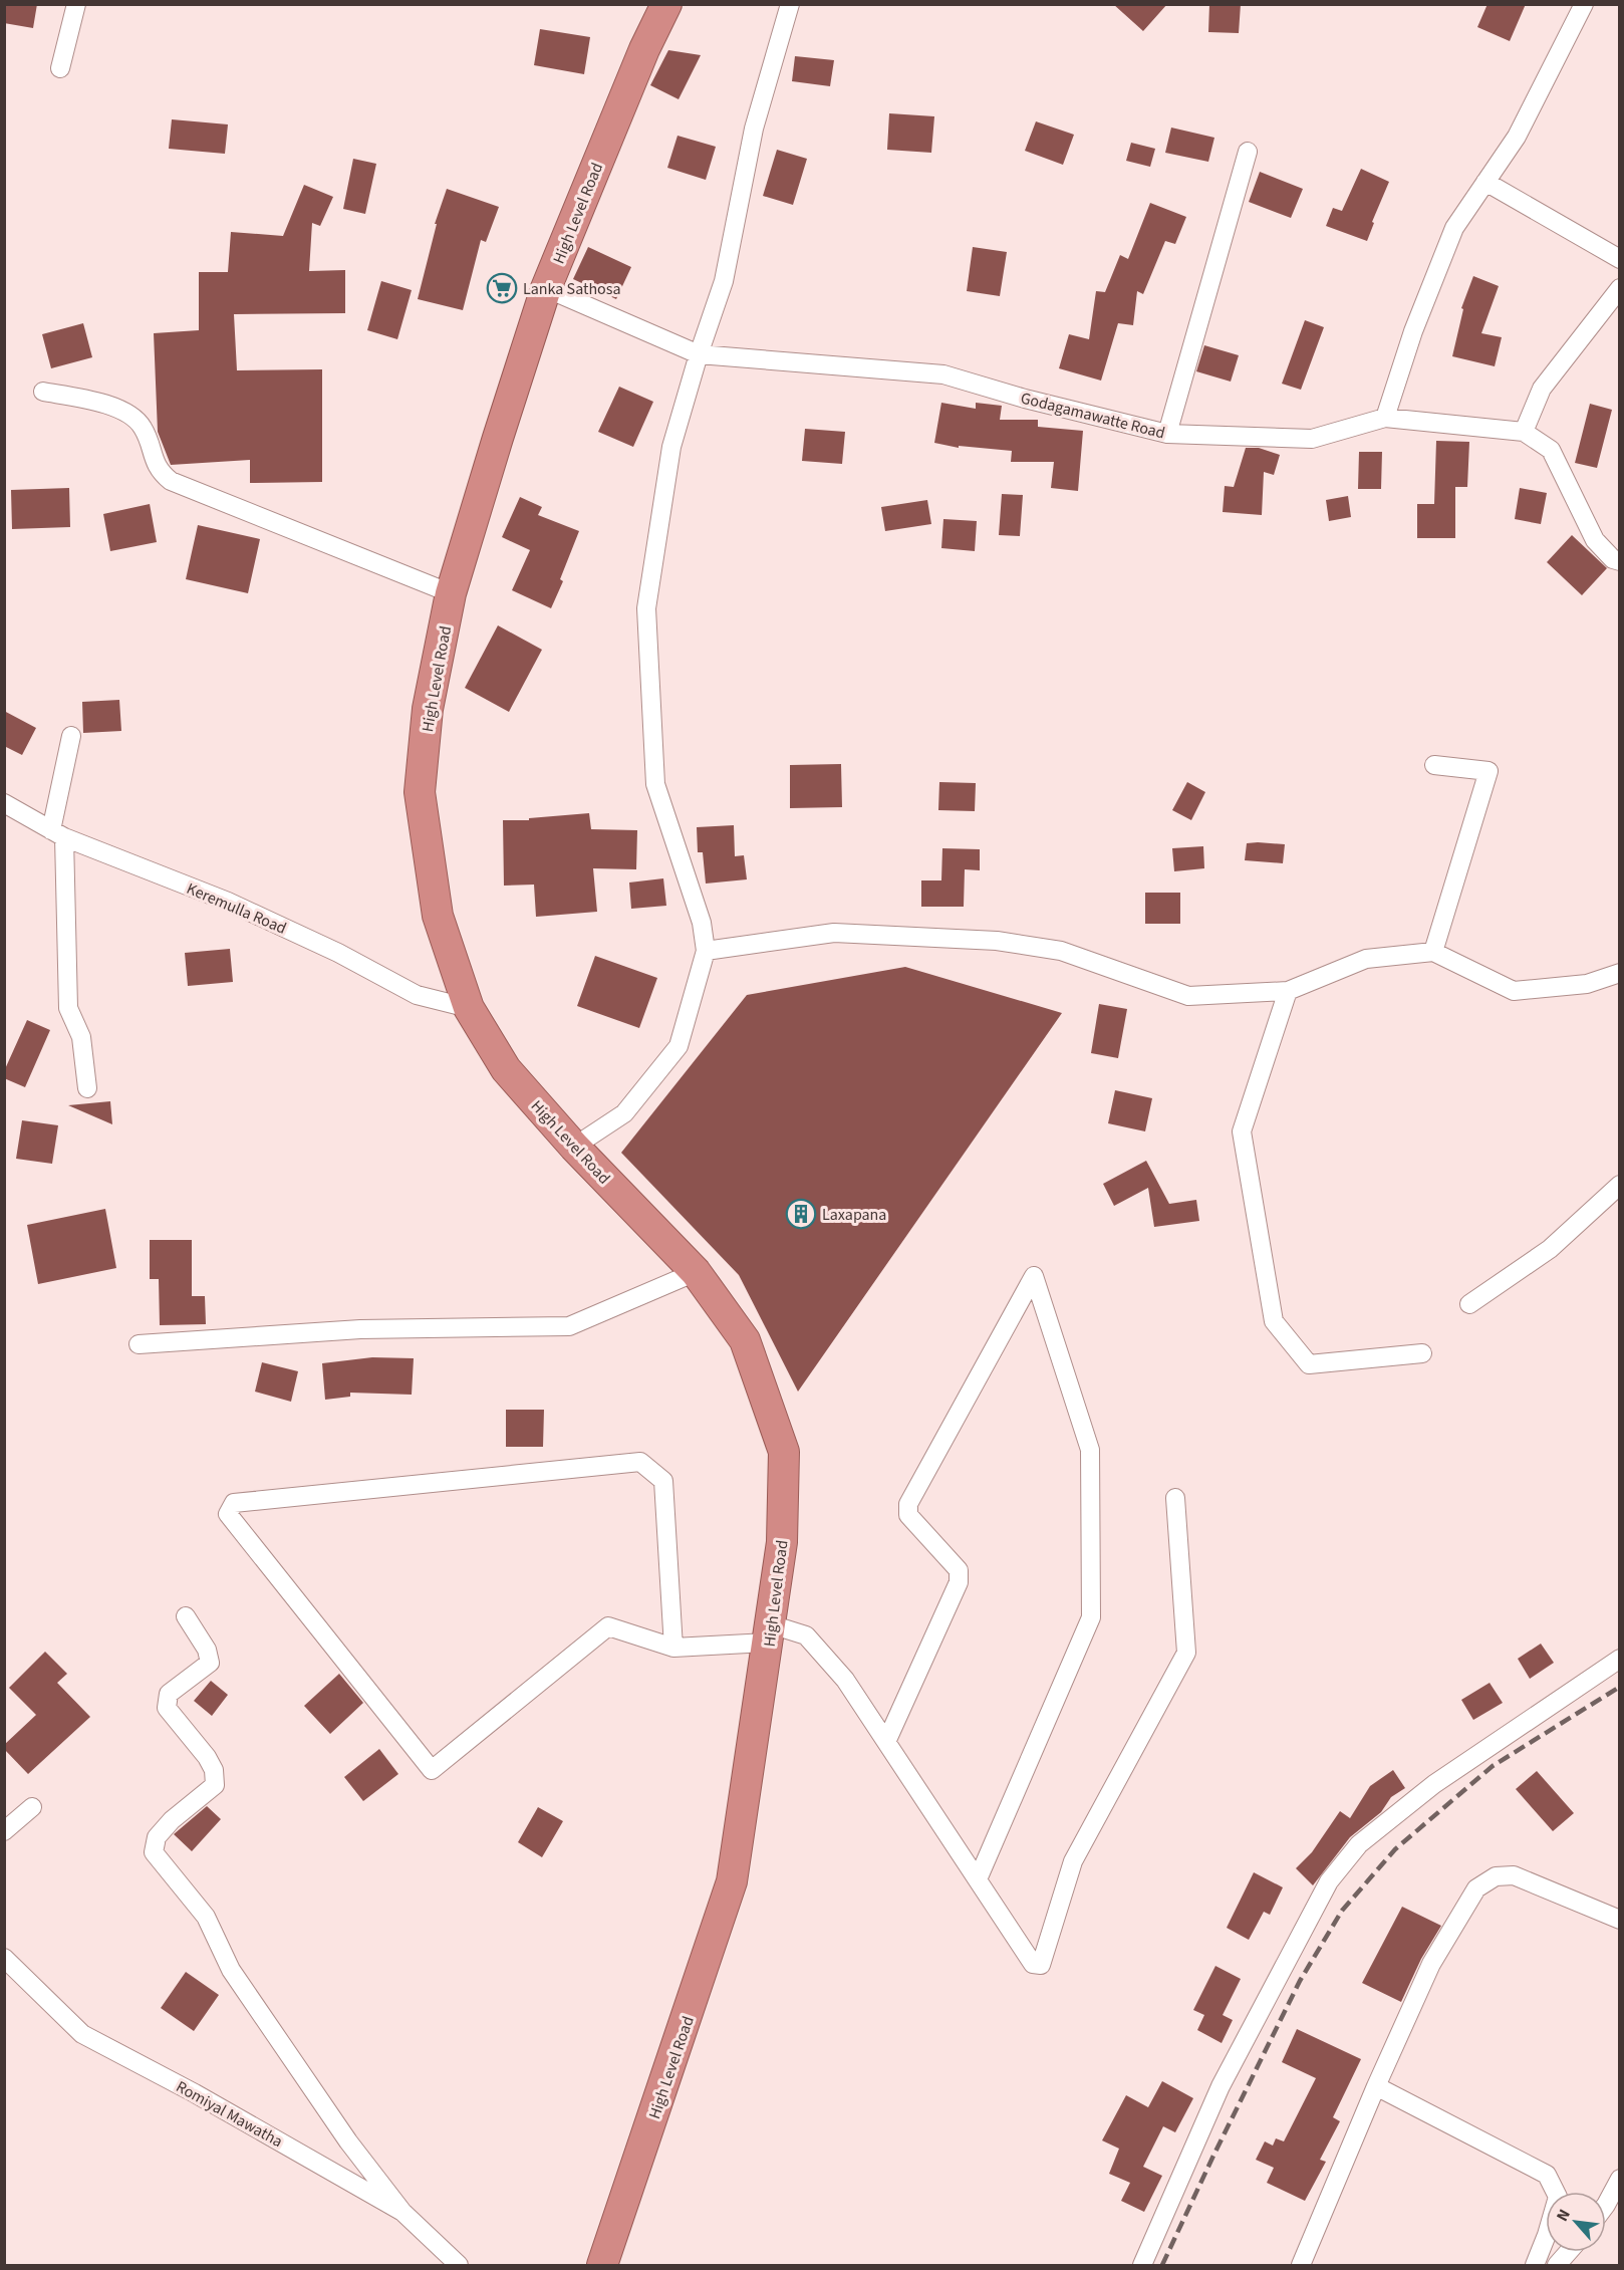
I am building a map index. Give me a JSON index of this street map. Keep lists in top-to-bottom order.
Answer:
{
  "streets": {
    "highway": ["High Level Road"],
    "street": ["Godagamawatte Road", "Keremulla Road", "Romiyal Mawatha"]
  },
  "crossings": [
    ["High Level Road", "Godagamawatte Road"],
    ["High Level Road", "Keremulla Road"]
  ],
  "places": {
    "supermarket": ["Lanka Sathosa"],
    "building": ["Laxapana"]
  },
  "north": "top left"
}
